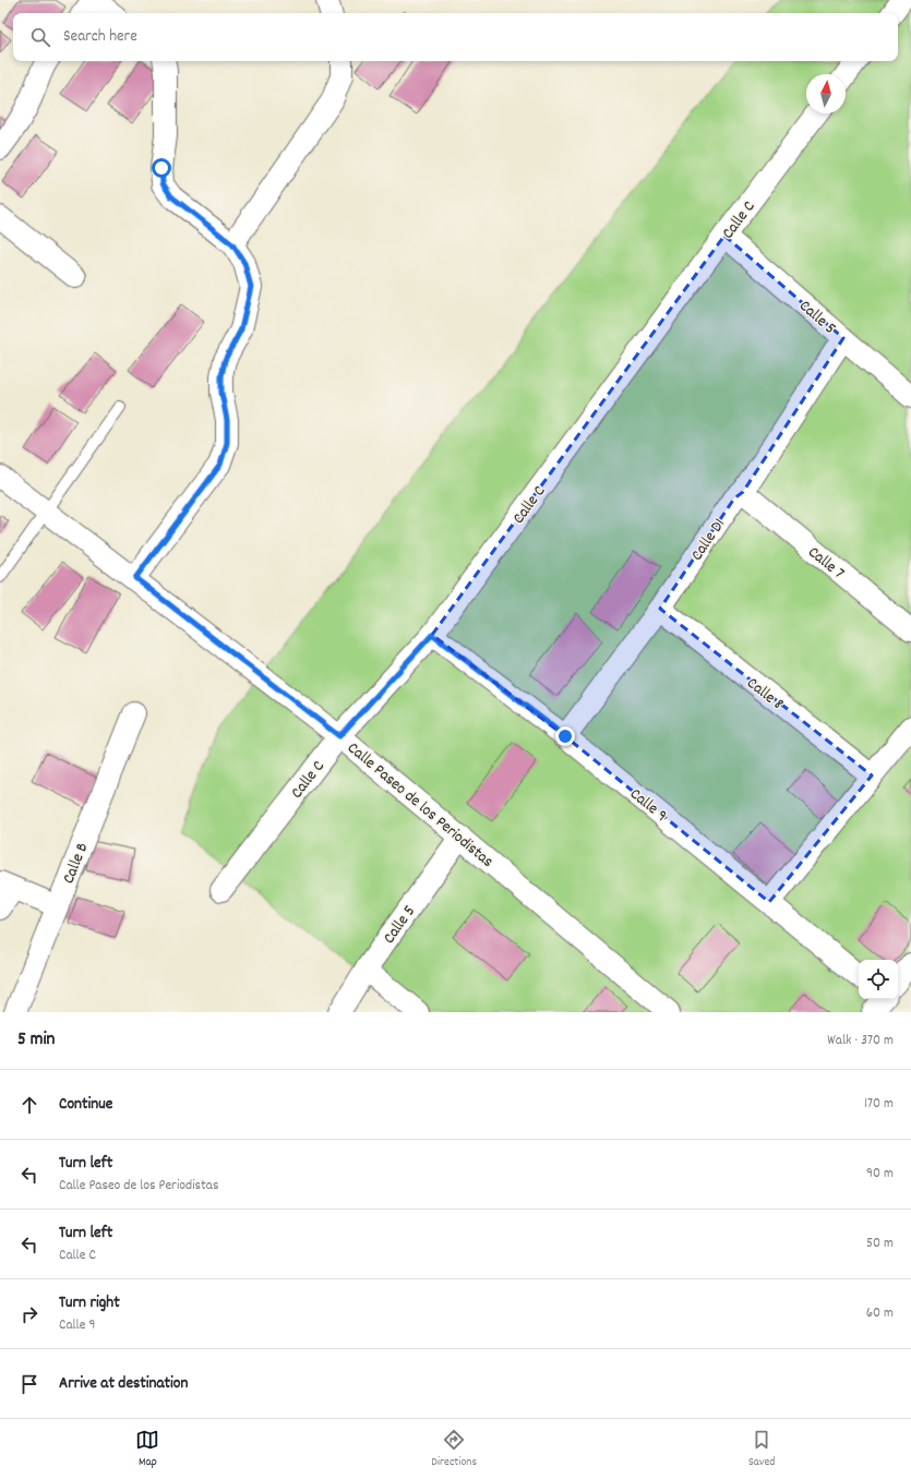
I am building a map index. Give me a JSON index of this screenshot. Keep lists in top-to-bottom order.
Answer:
{
  "streets": {
    "street": [
      "Calle C",
      "Calle 5",
      "Calle D1",
      "Calle 7",
      "Calle 8",
      "Calle Paseo de los Periodistas",
      "Calle 9",
      "Calle B"
    ]
  },
  "crossings": [
    ["Calle C", "Calle 5"],
    ["Calle C", "Calle Paseo de los Periodistas"],
    ["Calle C", "Calle 9"],
    ["Calle 5", "Calle D1"],
    ["Calle 5", "Calle Paseo de los Periodistas"],
    ["Calle D1", "Calle 7"],
    ["Calle D1", "Calle 8"],
    ["Calle D1", "Calle 9"]
  ],
  "north": "top",
  "page": {
    "search": "Search here",
    "heading": ["5 min", "Walk · 370 m"],
    "list": [
      ["Continue", "170 m"],
      ["Turn left", "Calle Paseo de los Periodistas", "90 m"],
      ["Turn left", "Calle C", "50 m"],
      ["Turn right", "Calle 9", "60 m"],
      "Arrive at destination"
    ],
    "nav": ["Map", "Directions", "Saved"]
  }
}
